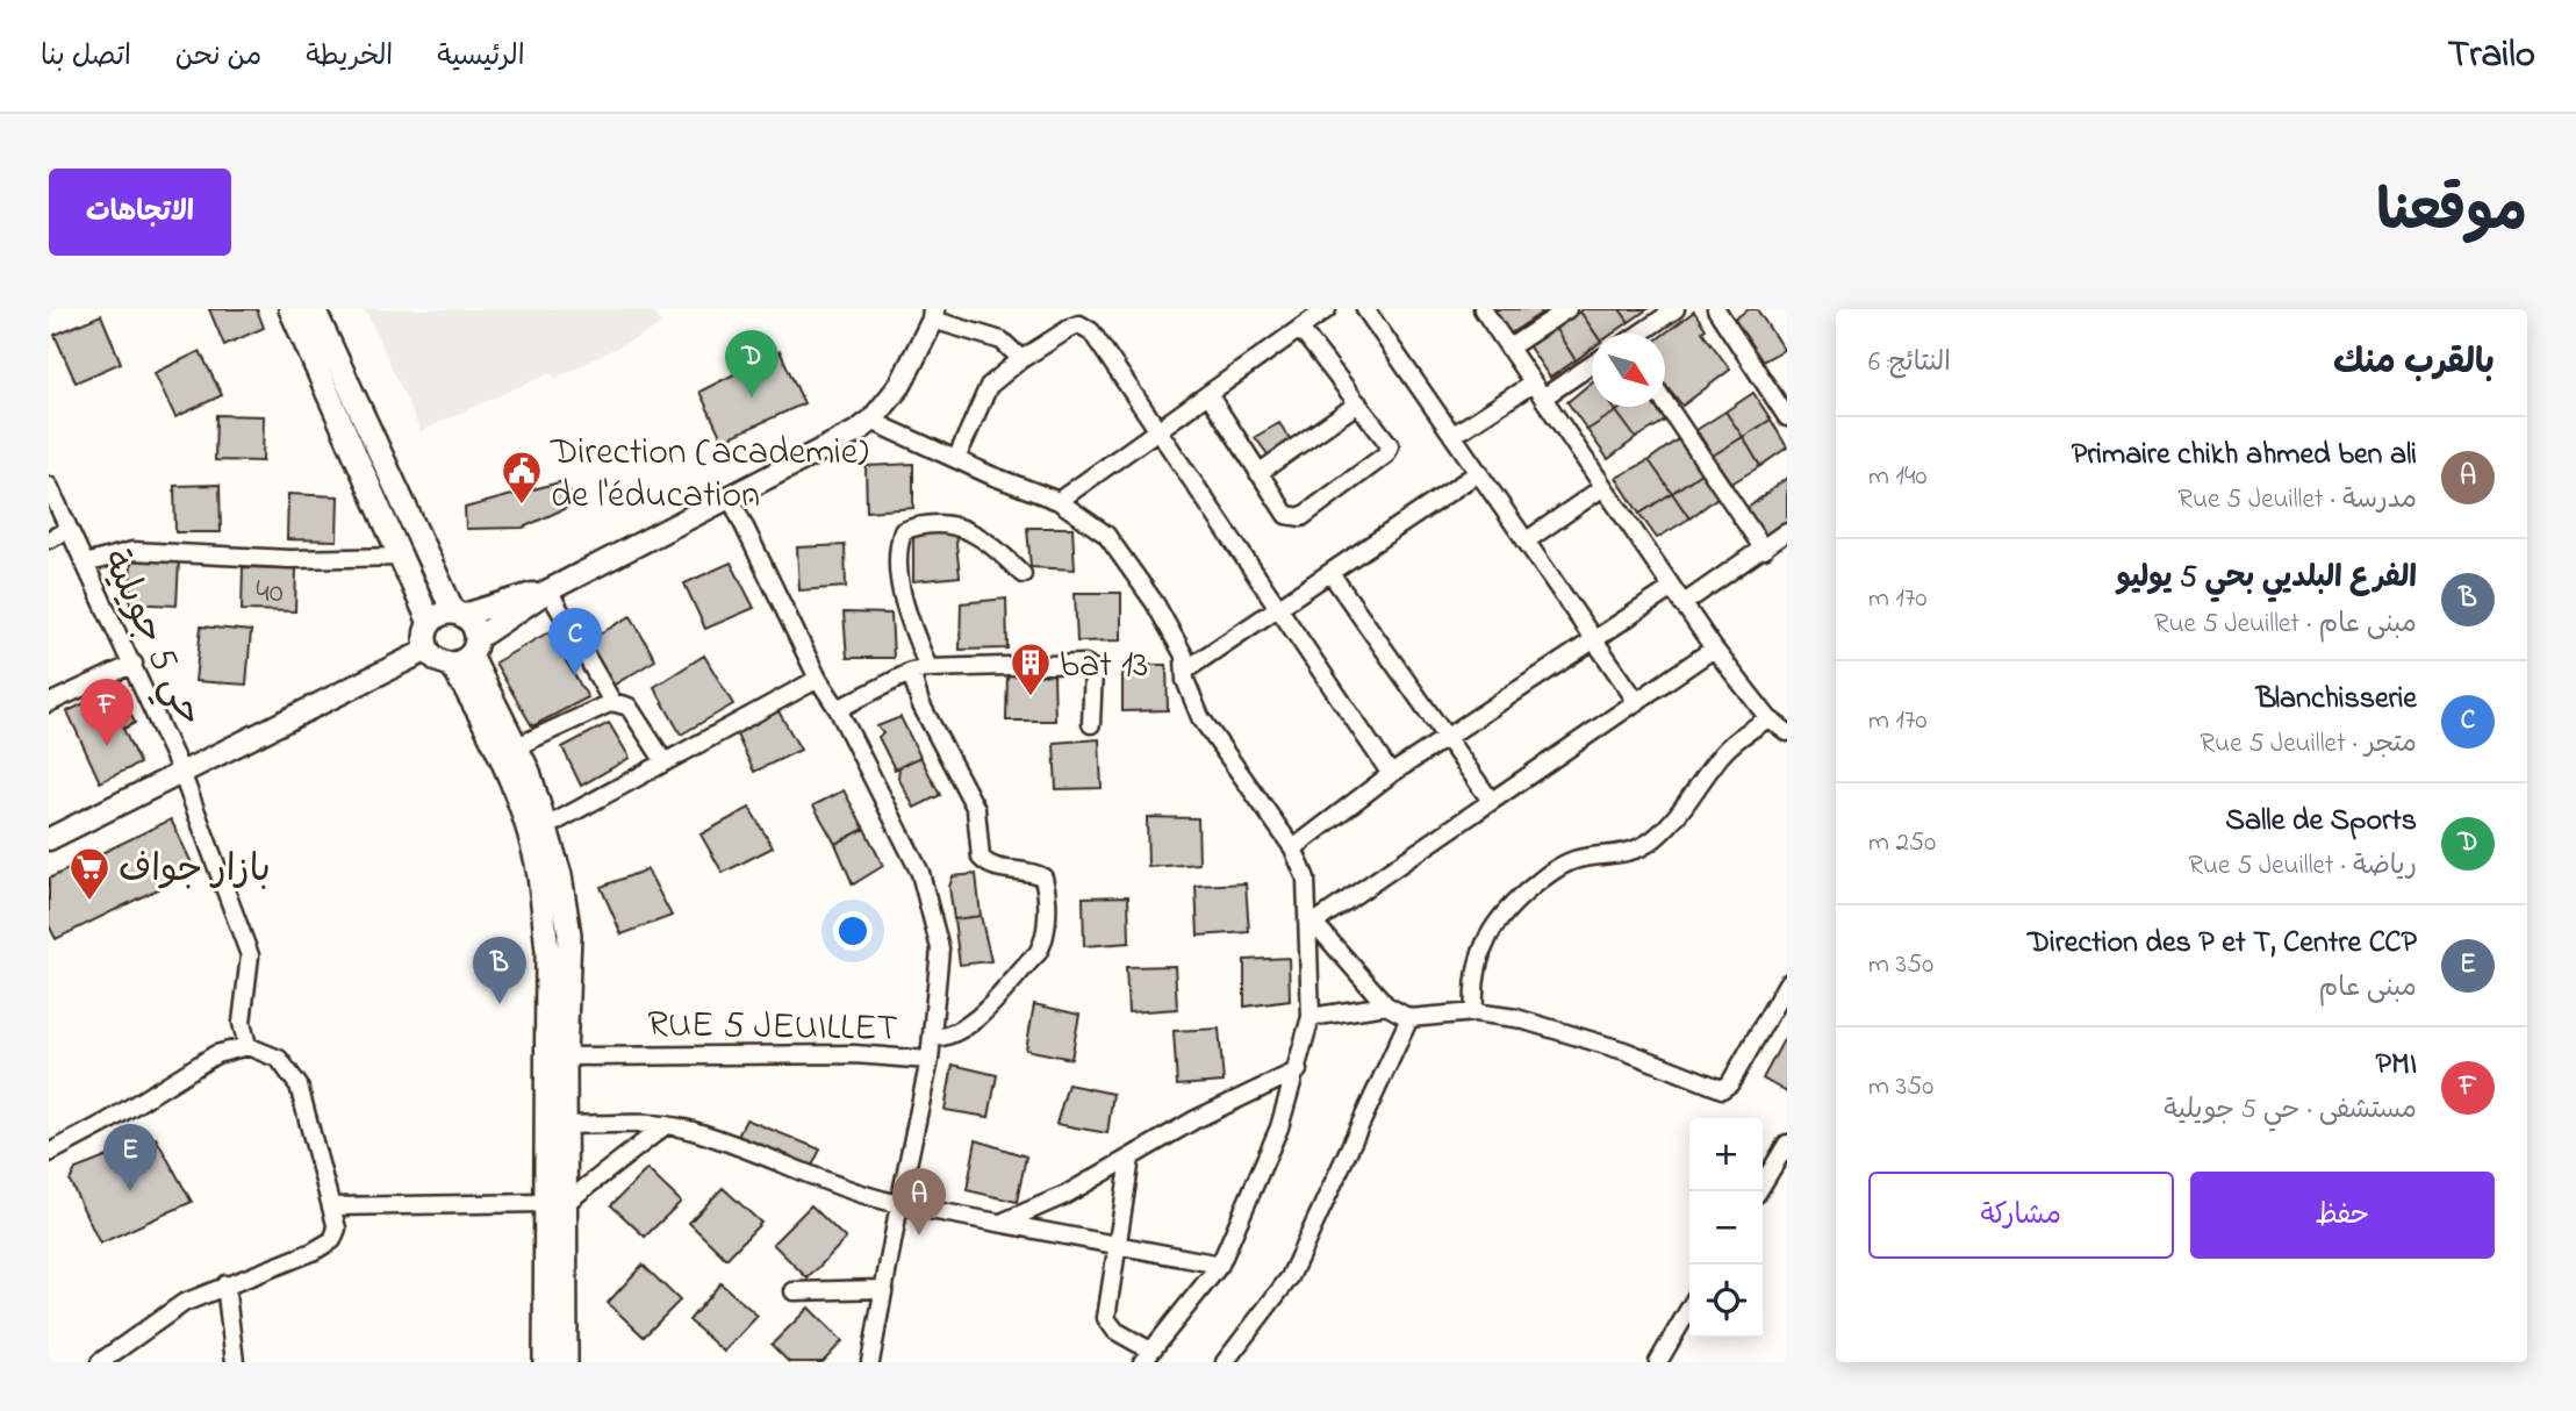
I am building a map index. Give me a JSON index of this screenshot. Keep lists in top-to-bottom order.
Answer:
{
  "streets": {
    "street": ["حي 5 جويلية", "RUE 5 JEUILLET"]
  },
  "places": {
    "public building": ["Direction (academie) de l'éducation"],
    "building": ["bat 13"],
    "supermarket": ["بازار جواف"]
  },
  "house_numbers": ["40"],
  "north": "bottom right",
  "page": {
    "header": "Trailo",
    "nav": [
      "الرئيسية",
      "الخريطة",
      "من نحن",
      "اتصل بنا"
    ],
    "title": "موقعنا",
    "buttons": [
      "الاتجاهات",
      ["حفظ", "مشاركة"]
    ],
    "heading": ["بالقرب منك", "النتائج: 6"],
    "pins": [
      "D",
      "C",
      "F",
      "B",
      "E",
      "A"
    ],
    "list": [
      {
        "mark": "A",
        "name": "Primaire chikh ahmed ben ali",
        "note": "مدرسة · Rue 5 Jeuillet",
        "value": "140 m"
      },
      {
        "mark": "B",
        "name": "الفرع البلديي بحي 5 يوليو",
        "note": "مبنى عام · Rue 5 Jeuillet",
        "value": "170 m"
      },
      {
        "mark": "C",
        "name": "Blanchisserie",
        "note": "متجر · Rue 5 Jeuillet",
        "value": "170 m"
      },
      {
        "mark": "D",
        "name": "Salle de Sports",
        "note": "رياضة · Rue 5 Jeuillet",
        "value": "250 m"
      },
      {
        "mark": "E",
        "name": "Direction des P et T, Centre CCP",
        "note": "مبنى عام",
        "value": "350 m"
      },
      {
        "mark": "F",
        "name": "PMI",
        "note": "مستشفى · حي 5 جويلية",
        "value": "350 m"
      }
    ],
    "map_buttons": ["+", "−"]
  }
}
